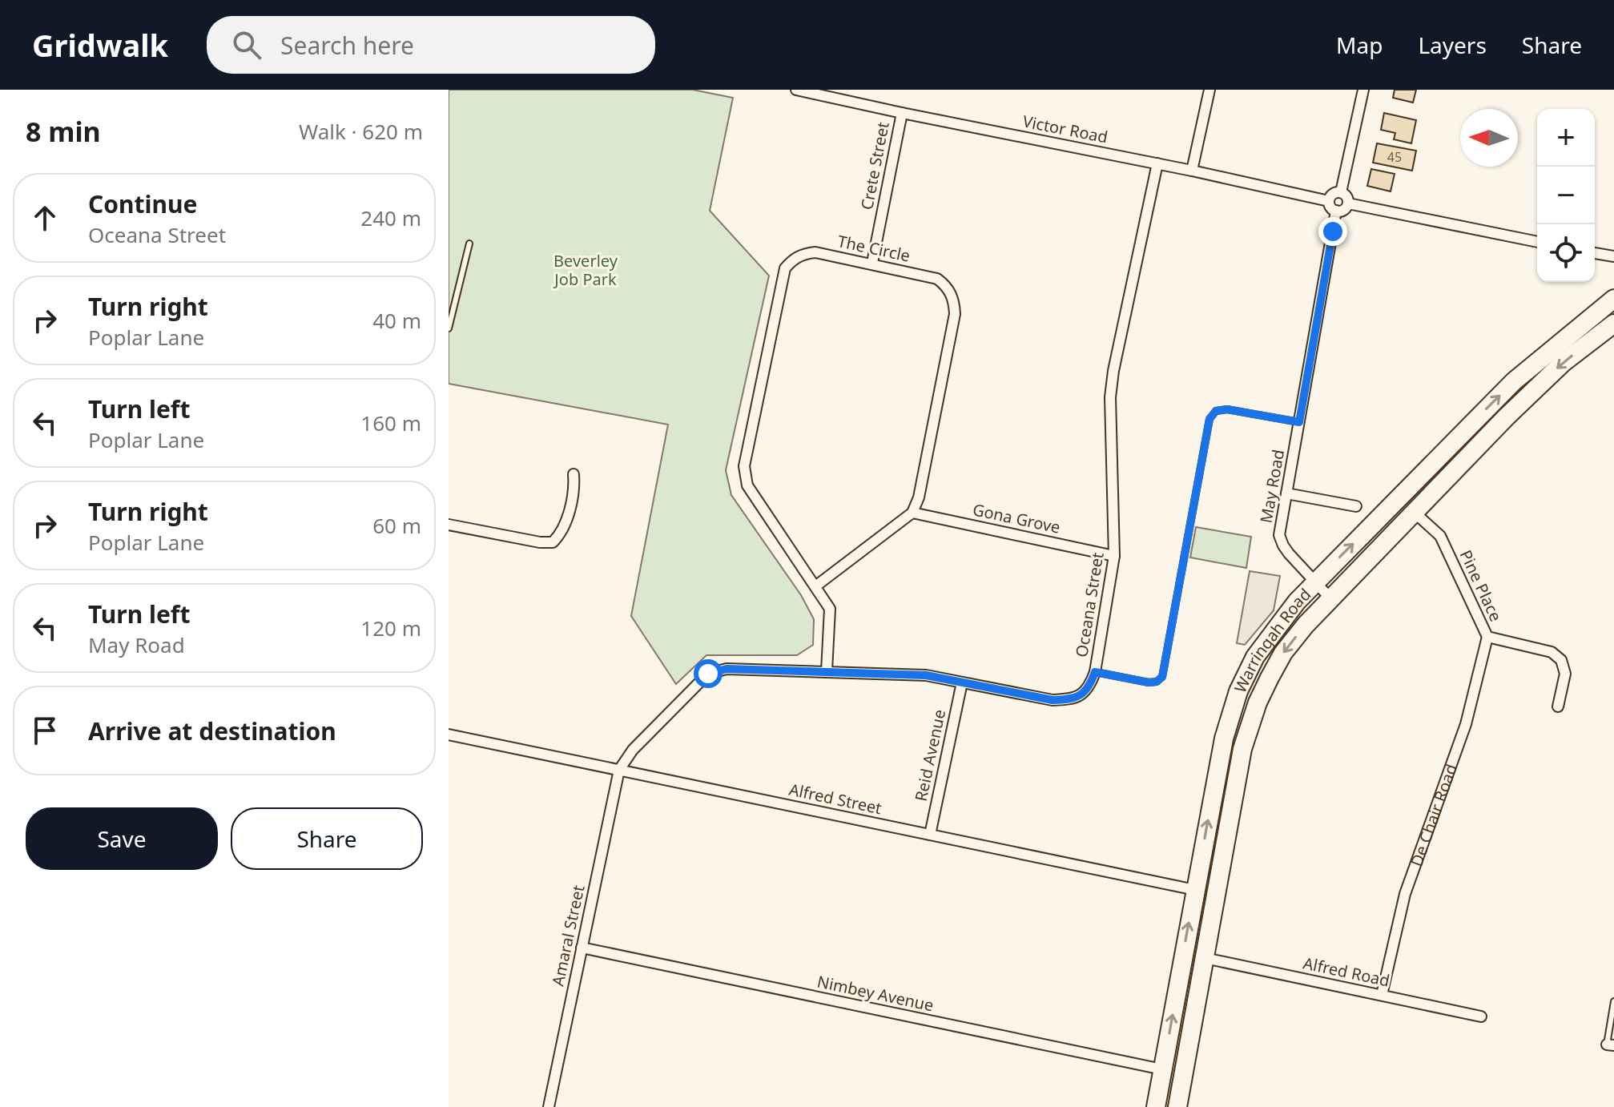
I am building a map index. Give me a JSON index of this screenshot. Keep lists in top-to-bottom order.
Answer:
{
  "streets": {
    "highway": ["Warringah Road"],
    "street": [
      "Victor Road",
      "Crete Street",
      "The Circle",
      "May Road",
      "Gona Grove",
      "Pine Place",
      "Oceana Street",
      "Reid Avenue",
      "Alfred Street",
      "De Chair Road",
      "Amaral Street",
      "Alfred Road",
      "Nimbey Avenue"
    ]
  },
  "crossings": [
    ["Victor Road", "Crete Street"],
    ["Victor Road", "May Road"],
    ["Victor Road", "Oceana Street"],
    ["Crete Street", "The Circle"],
    ["The Circle", "Gona Grove"],
    ["The Circle", "Oceana Street"],
    ["May Road", "Warringah Road"],
    ["Gona Grove", "Oceana Street"],
    ["Pine Place", "Warringah Road"],
    ["Pine Place", "De Chair Road"],
    ["Oceana Street", "Reid Avenue"],
    ["Oceana Street", "Alfred Street"],
    ["Oceana Street", "Amaral Street"],
    ["Warringah Road", "Alfred Street"],
    ["Warringah Road", "Alfred Road"],
    ["Warringah Road", "Nimbey Avenue"],
    ["Reid Avenue", "Alfred Street"],
    ["Alfred Street", "Amaral Street"],
    ["De Chair Road", "Alfred Road"],
    ["Amaral Street", "Nimbey Avenue"]
  ],
  "parks": ["Beverley Job Park"],
  "house_numbers": ["45"],
  "north": "left",
  "page": {
    "header": "Gridwalk",
    "search": "Search here",
    "nav": ["Map", "Layers", "Share"],
    "heading": ["8 min", "Walk · 620 m"],
    "map_buttons": ["+", "−"],
    "list": [
      ["Continue", "Oceana Street", "240 m"],
      ["Turn right", "Poplar Lane", "40 m"],
      ["Turn left", "Poplar Lane", "160 m"],
      ["Turn right", "Poplar Lane", "60 m"],
      ["Turn left", "May Road", "120 m"],
      "Arrive at destination"
    ],
    "buttons": ["Save", "Share"]
  }
}
